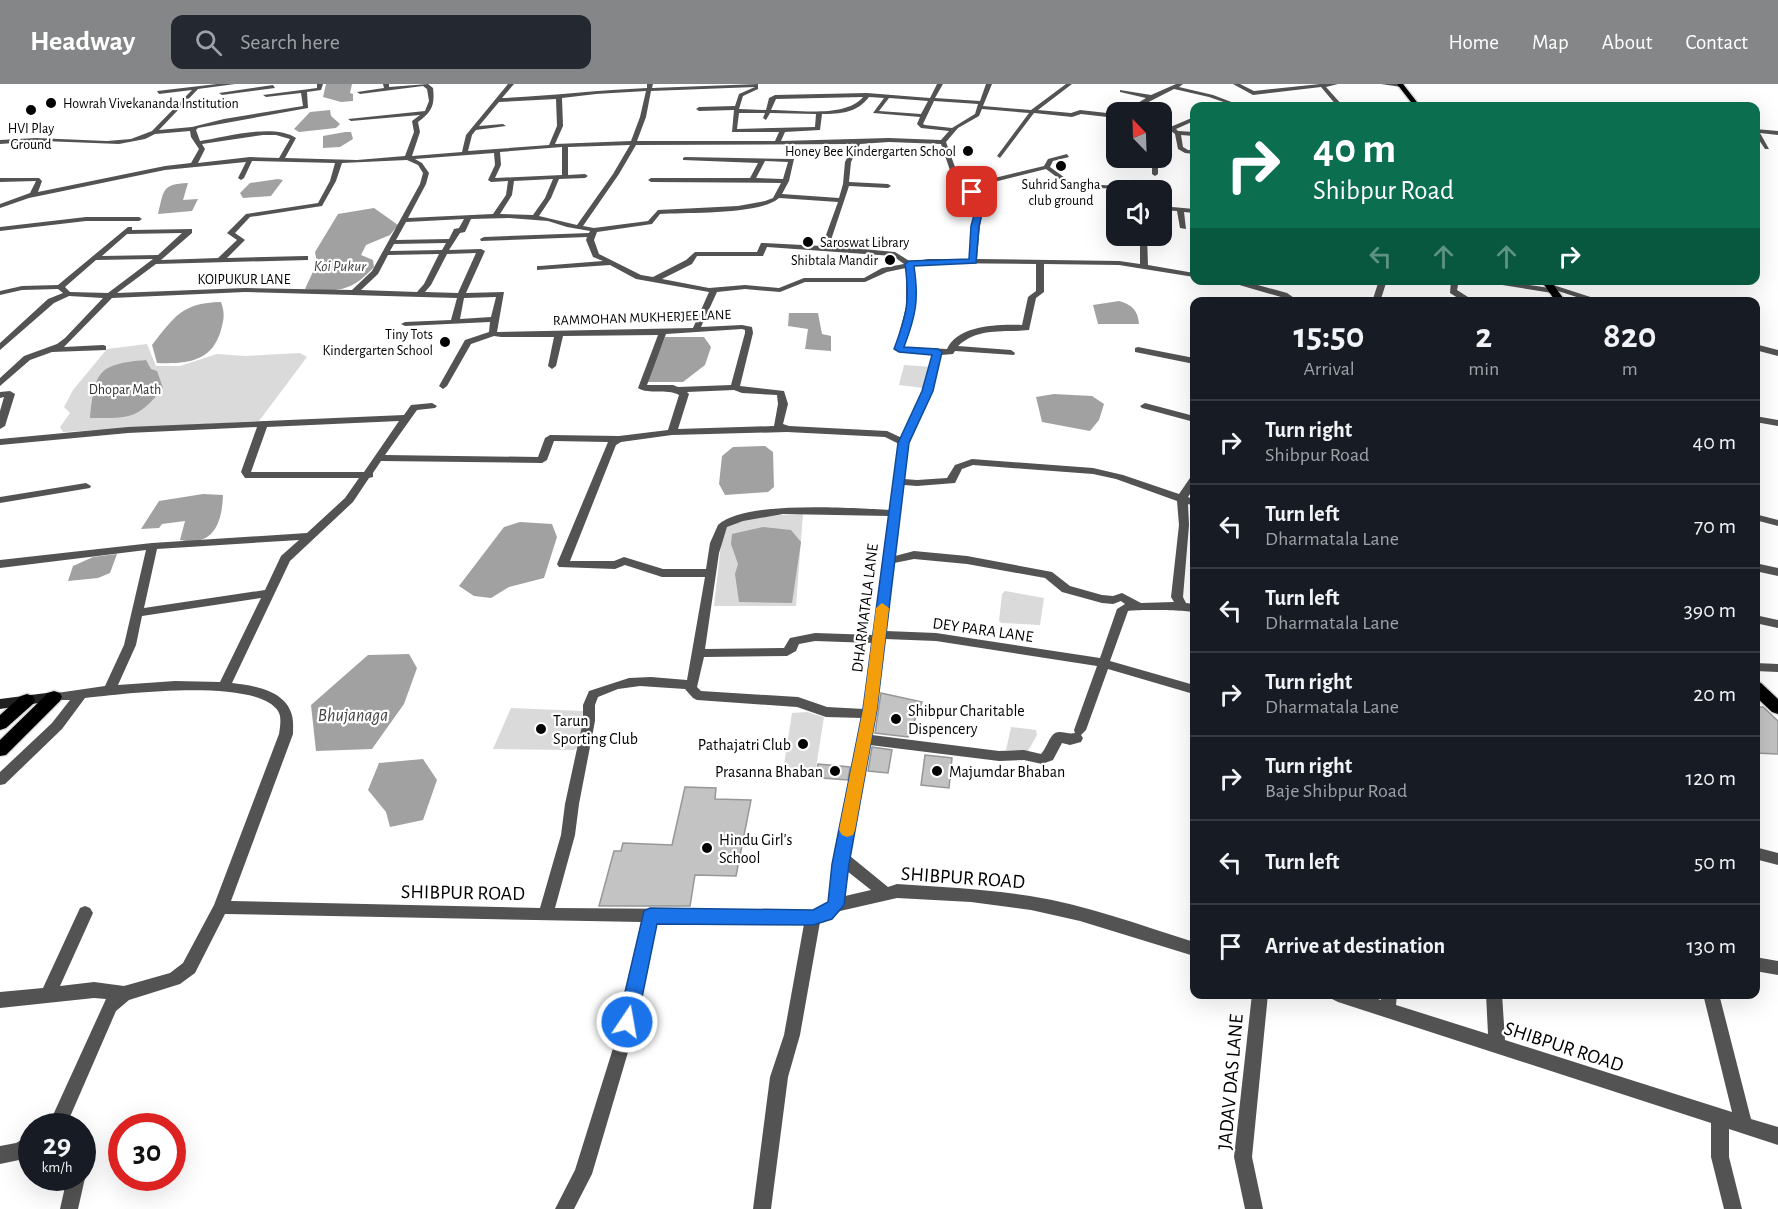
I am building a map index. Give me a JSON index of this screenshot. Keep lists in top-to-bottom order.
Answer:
{
  "streets": {
    "street": [
      "KOIPUKUR LANE",
      "RAMMOHAN MUKHERJEE LANE",
      "DHARMATALA LANE",
      "DEY PARA LANE",
      "SHIBPUR ROAD",
      "JADAV DAS LANE"
    ]
  },
  "crossings": [
    ["DHARMATALA LANE", "DEY PARA LANE"],
    ["DHARMATALA LANE", "SHIBPUR ROAD"]
  ],
  "water": ["Koi Pukur", "Bhujanaga"],
  "parks": ["Dhopar Math"],
  "places": [
    "Howrah Vivekananda Institution",
    "HVI Play Ground",
    "Honey Bee Kindergarten School",
    "Suhrid Sangha club ground",
    "Saroswat Library",
    "Shibtala Mandir",
    "Tiny Tots Kindergarten School",
    "Shibpur Charitable Dispencery",
    "Tarun Sporting Club",
    "Pathajatri Club",
    "Prasanna Bhaban",
    "Majumdar Bhaban",
    "Hindu Girl's School"
  ],
  "north": "top left",
  "page": {
    "header": "Headway",
    "search": "Search here",
    "nav": [
      "Home",
      "Map",
      "About",
      "Contact"
    ],
    "turn": ["40 m", "Shibpur Road"],
    "eta": [
      "15:50",
      "Arrival",
      "2",
      "min",
      "820",
      "m"
    ],
    "list": [
      {
        "name": "Turn right",
        "note": "Shibpur Road",
        "value": "40 m"
      },
      {
        "name": "Turn left",
        "note": "Dharmatala Lane",
        "value": "70 m"
      },
      {
        "name": "Turn left",
        "note": "Dharmatala Lane",
        "value": "390 m"
      },
      {
        "name": "Turn right",
        "note": "Dharmatala Lane",
        "value": "20 m"
      },
      {
        "name": "Turn right",
        "note": "Baje Shibpur Road",
        "value": "120 m"
      },
      {
        "name": "Turn left",
        "value": "50 m"
      },
      {
        "name": "Arrive at destination",
        "value": "130 m"
      }
    ],
    "speed": "29 km/h",
    "limit": "30"
  }
}
